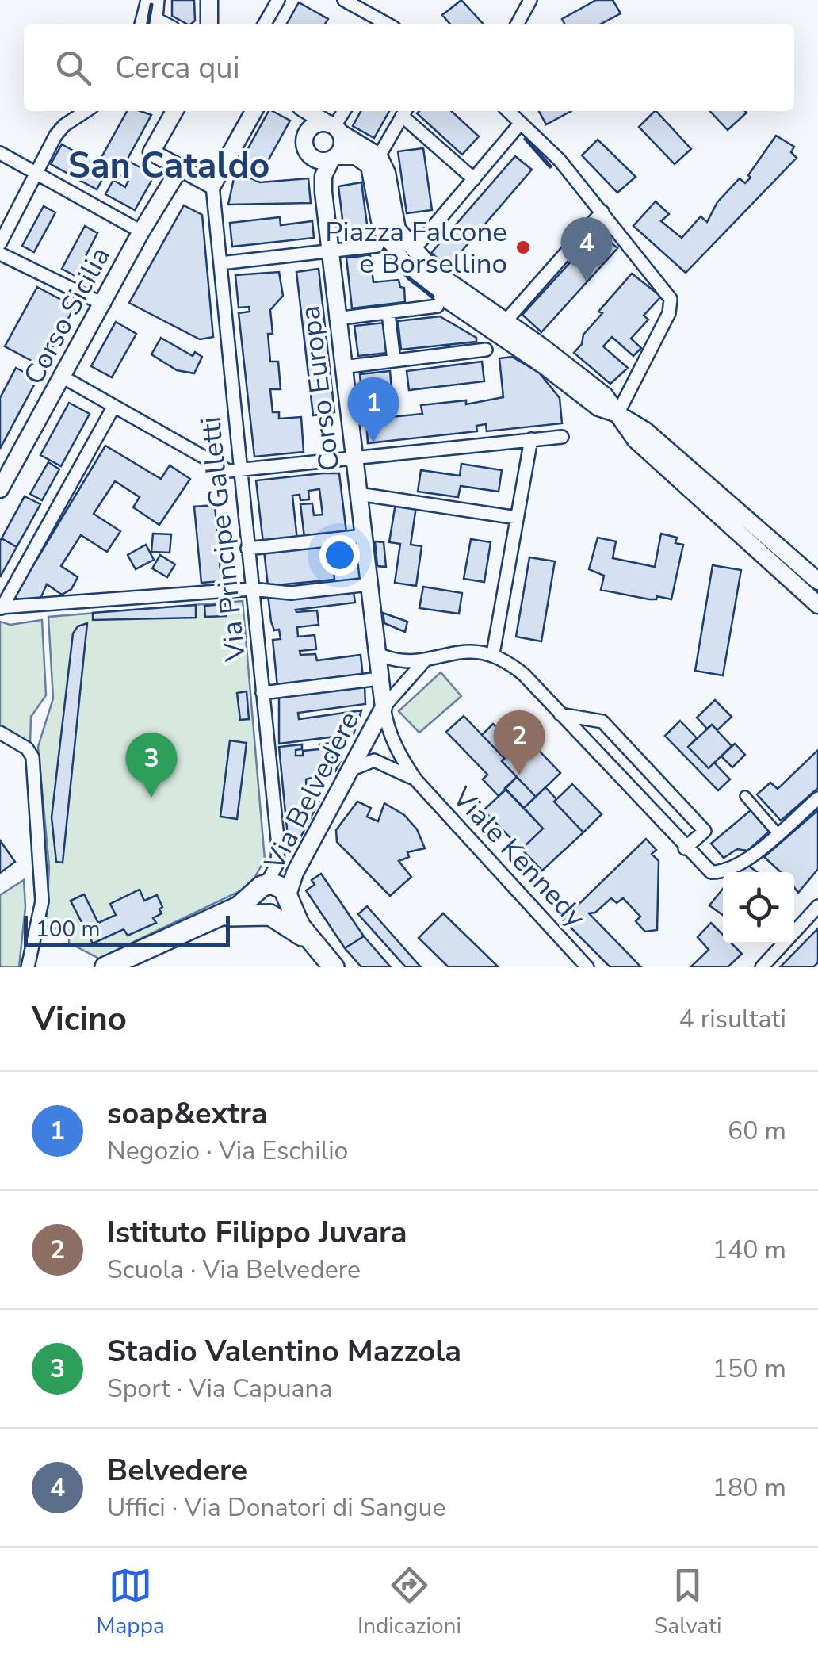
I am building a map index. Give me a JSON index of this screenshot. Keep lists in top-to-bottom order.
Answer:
{
  "streets": {
    "street": [
      "Corso Sicilia",
      "Corso Europa",
      "Via Principe Galletti",
      "Via Belvedere",
      "Viale Kennedy"
    ]
  },
  "crossings": [
    ["Corso Europa", "Via Belvedere"]
  ],
  "districts": ["San Cataldo"],
  "places": ["Piazza Falcone e Borsellino"],
  "scale_bar": "100 m",
  "page": {
    "search": "Cerca qui",
    "pins": [
      "4",
      "1",
      "2",
      "3"
    ],
    "scale": "100 m",
    "heading": ["Vicino", "4 risultati"],
    "list": [
      {
        "mark": "1",
        "name": "soap&extra",
        "note": "Negozio · Via Eschilio",
        "value": "60 m"
      },
      {
        "mark": "2",
        "name": "Istituto Filippo Juvara",
        "note": "Scuola · Via Belvedere",
        "value": "140 m"
      },
      {
        "mark": "3",
        "name": "Stadio Valentino Mazzola",
        "note": "Sport · Via Capuana",
        "value": "150 m"
      },
      {
        "mark": "4",
        "name": "Belvedere",
        "note": "Uffici · Via Donatori di Sangue",
        "value": "180 m"
      }
    ],
    "nav": ["Mappa", "Indicazioni", "Salvati"]
  }
}
